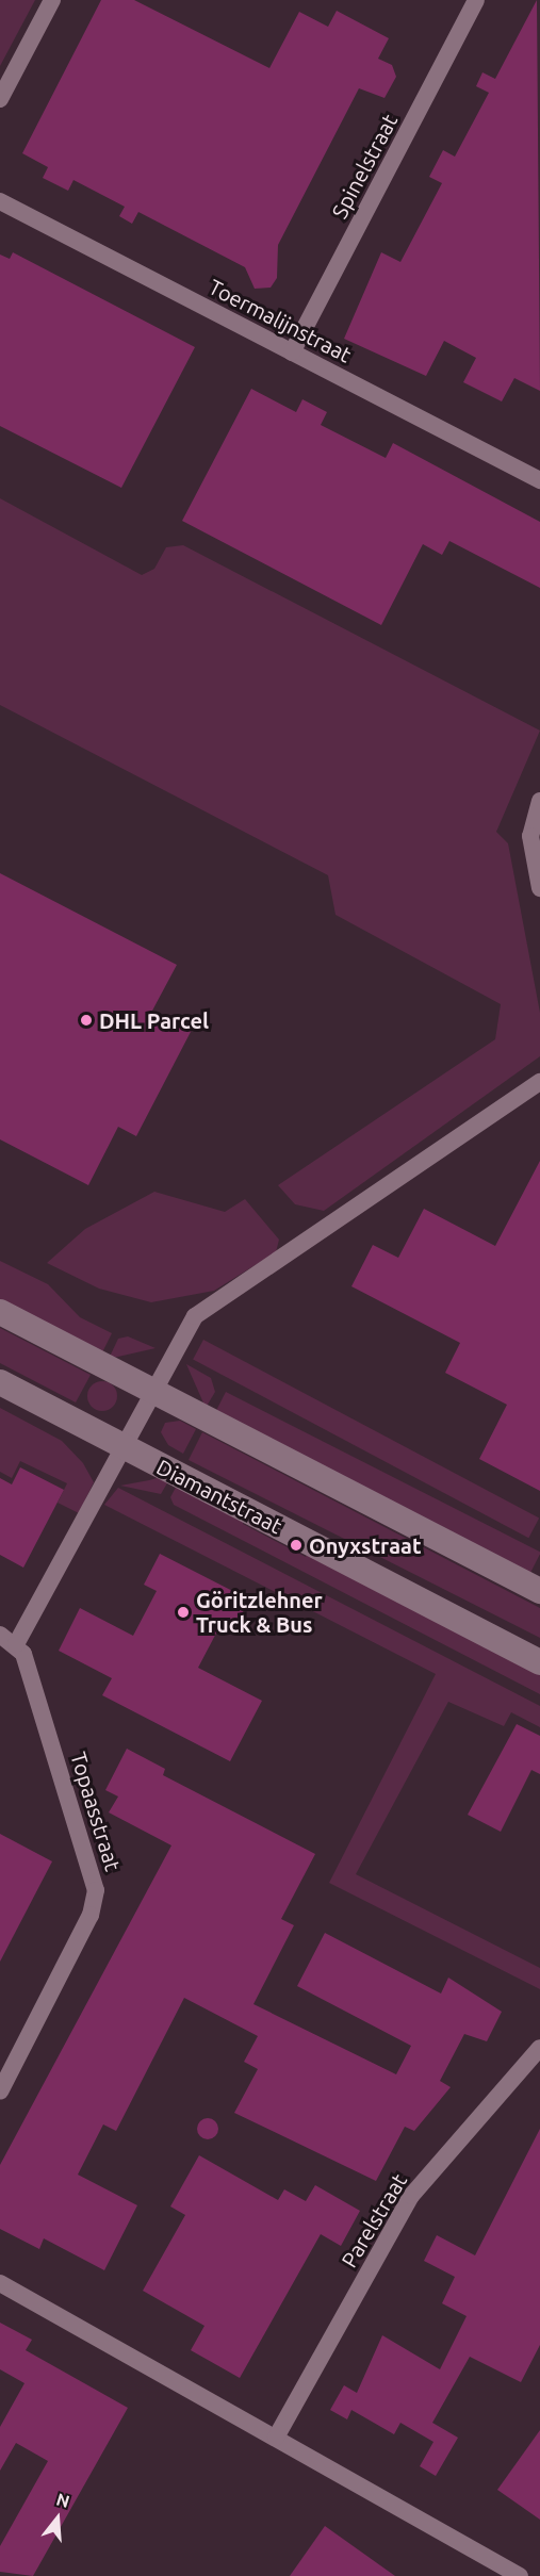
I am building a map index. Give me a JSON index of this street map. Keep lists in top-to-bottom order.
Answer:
{
  "streets": {
    "main road": ["Diamantstraat"],
    "street": [
      "Spinelstraat",
      "Toermalijnstraat",
      "Topaasstraat",
      "Parelstraat"
    ]
  },
  "crossings": [
    ["Spinelstraat", "Toermalijnstraat"]
  ],
  "places": ["DHL Parcel", "Onyxstraat", "Göritzlehner Truck & Bus"],
  "north": "top"
}
